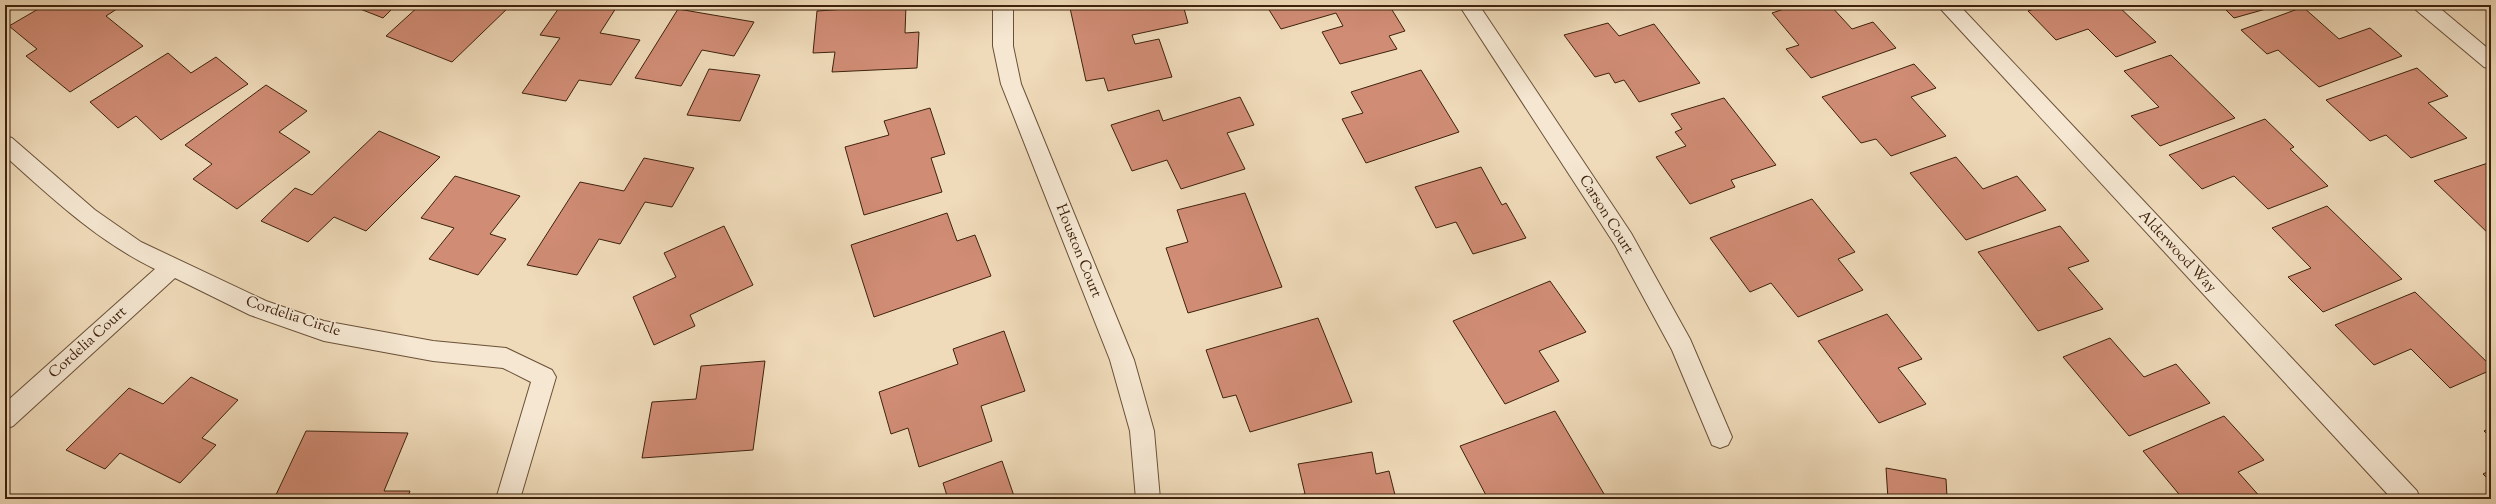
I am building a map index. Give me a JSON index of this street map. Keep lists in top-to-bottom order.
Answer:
{
  "streets": {
    "street": [
      "Carson Court",
      "Houston Court",
      "Alderwood Way",
      "Cordelia Circle",
      "Cordelia Court"
    ]
  },
  "crossings": [
    ["Cordelia Circle", "Cordelia Court"]
  ]
}
